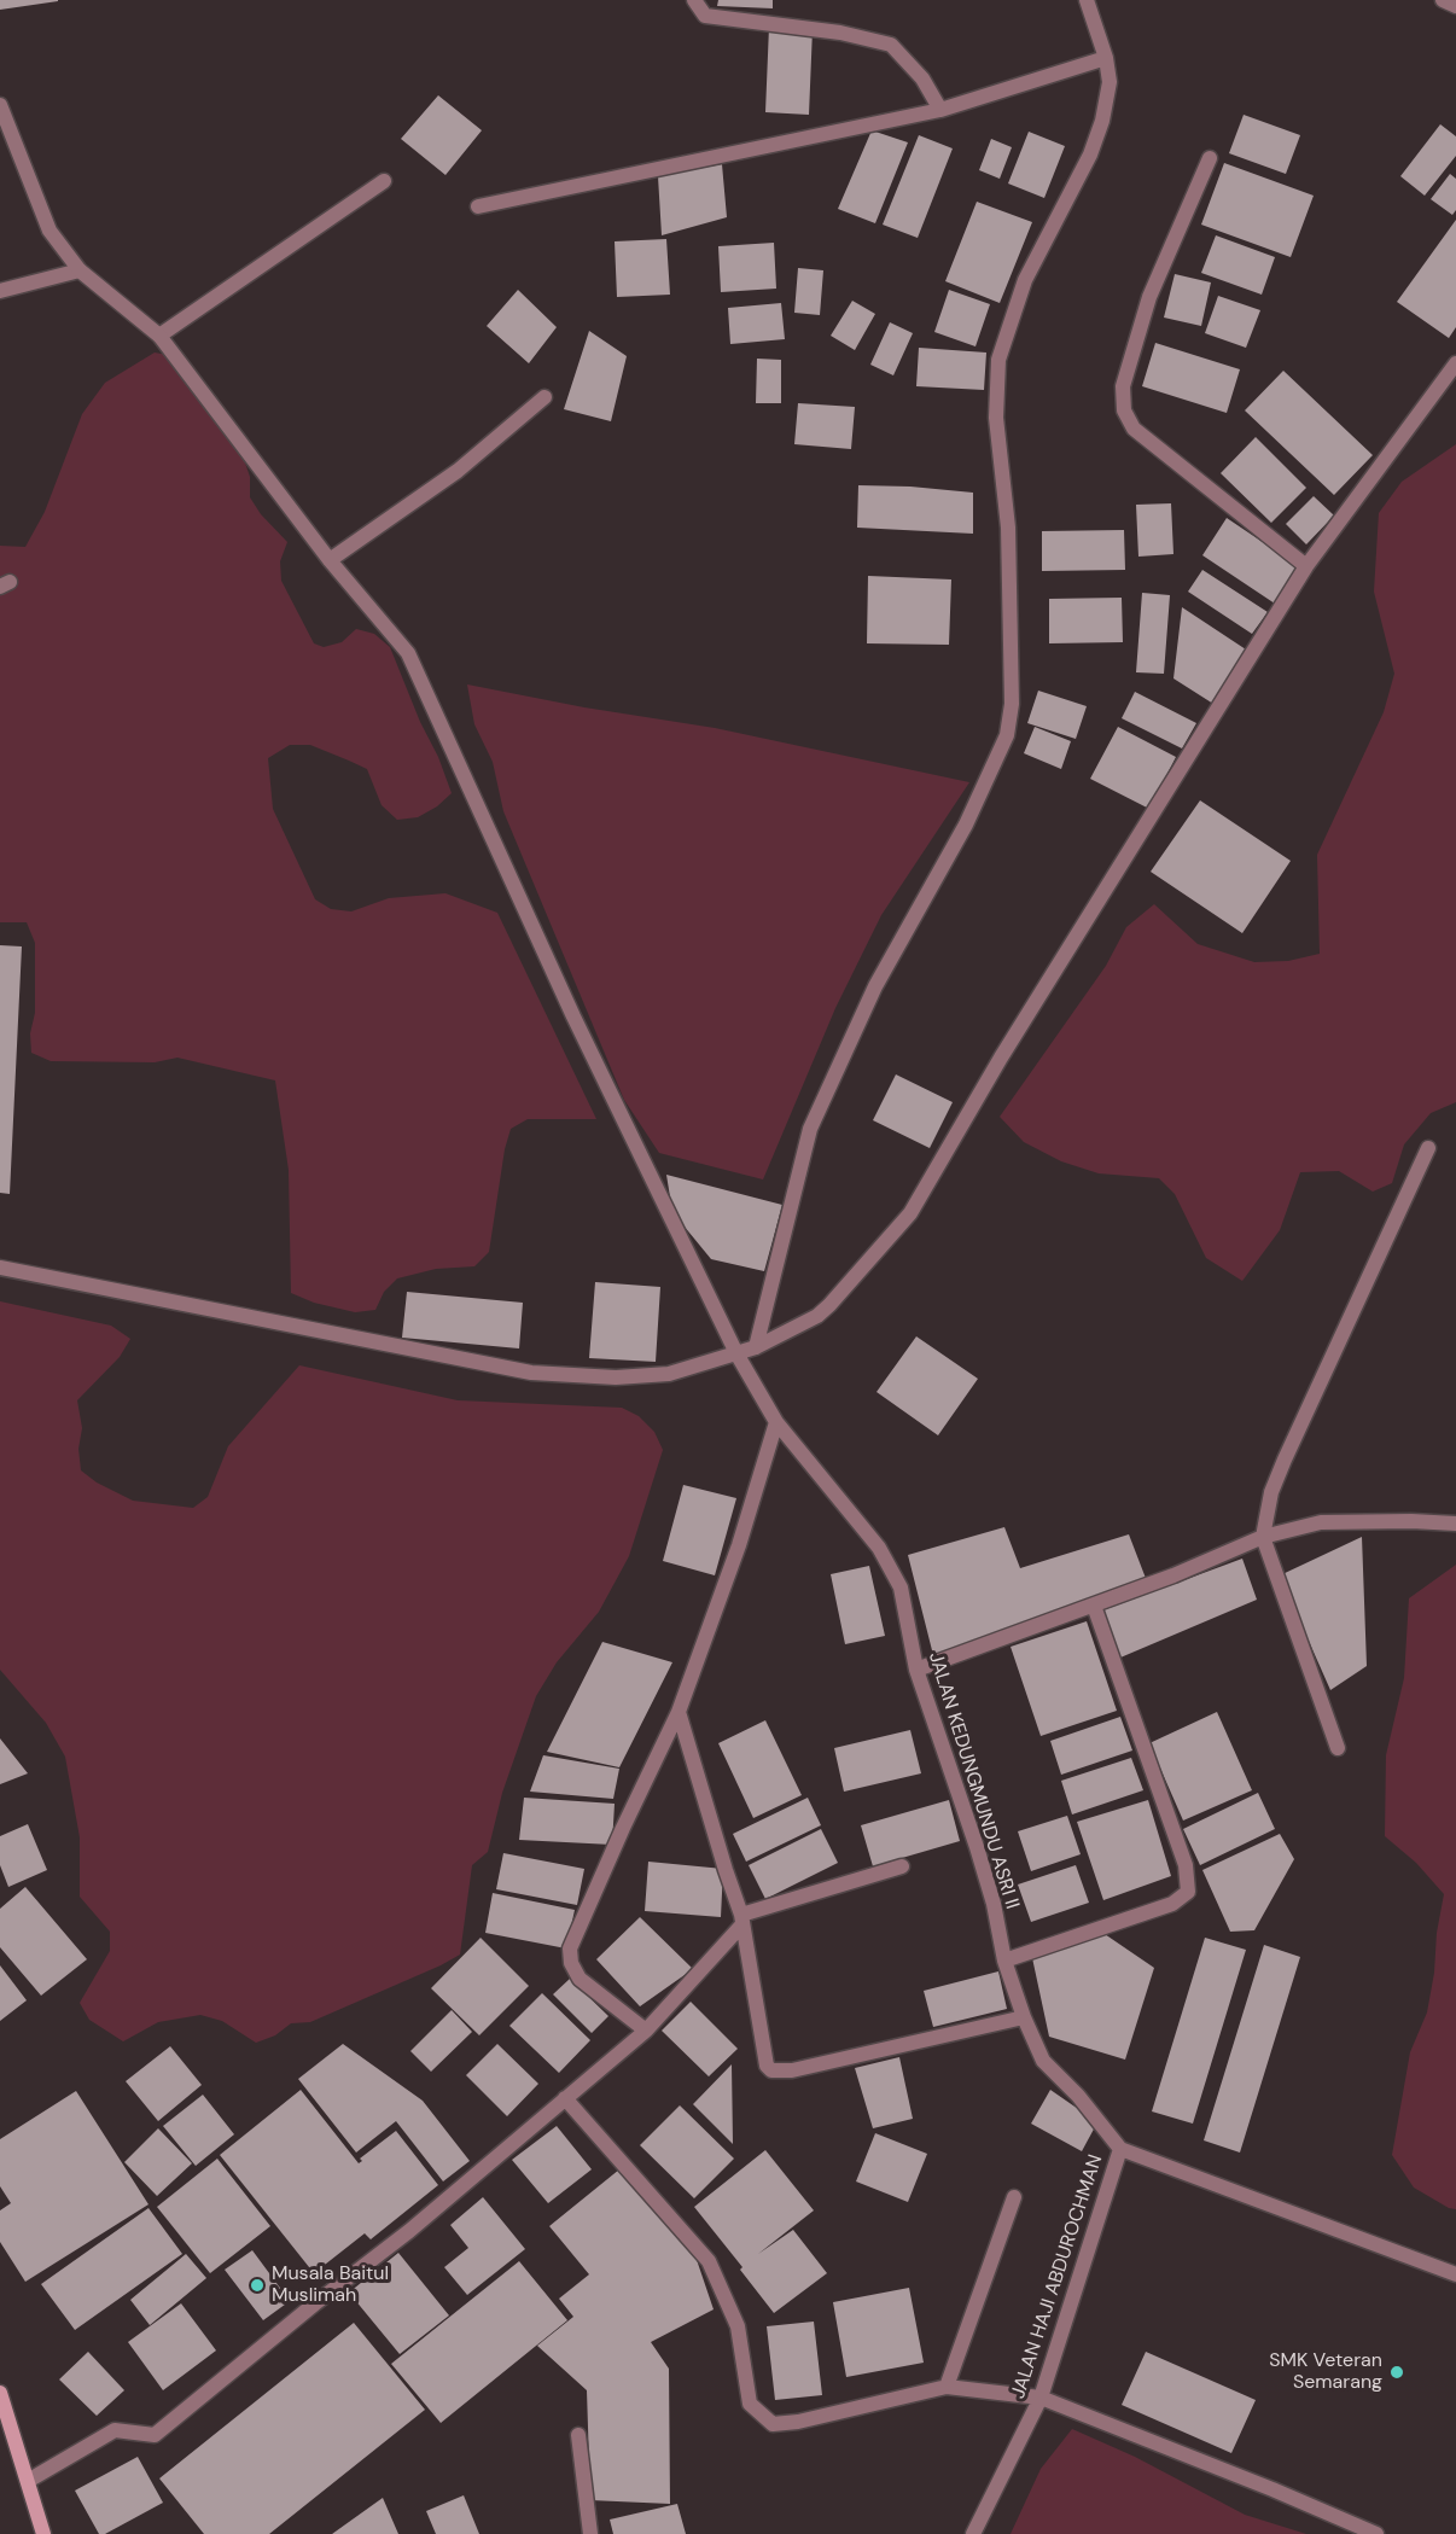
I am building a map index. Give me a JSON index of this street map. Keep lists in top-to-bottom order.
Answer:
{
  "streets": {
    "street": ["JALAN KEDUNGMUNDU ASRI II", "JALAN HAJI ABDUROCHMAN"]
  },
  "crossings": [
    ["JALAN KEDUNGMUNDU ASRI II", "JALAN HAJI ABDUROCHMAN"]
  ],
  "places": ["Musala Baitul Muslimah", "SMK Veteran Semarang"]
}
